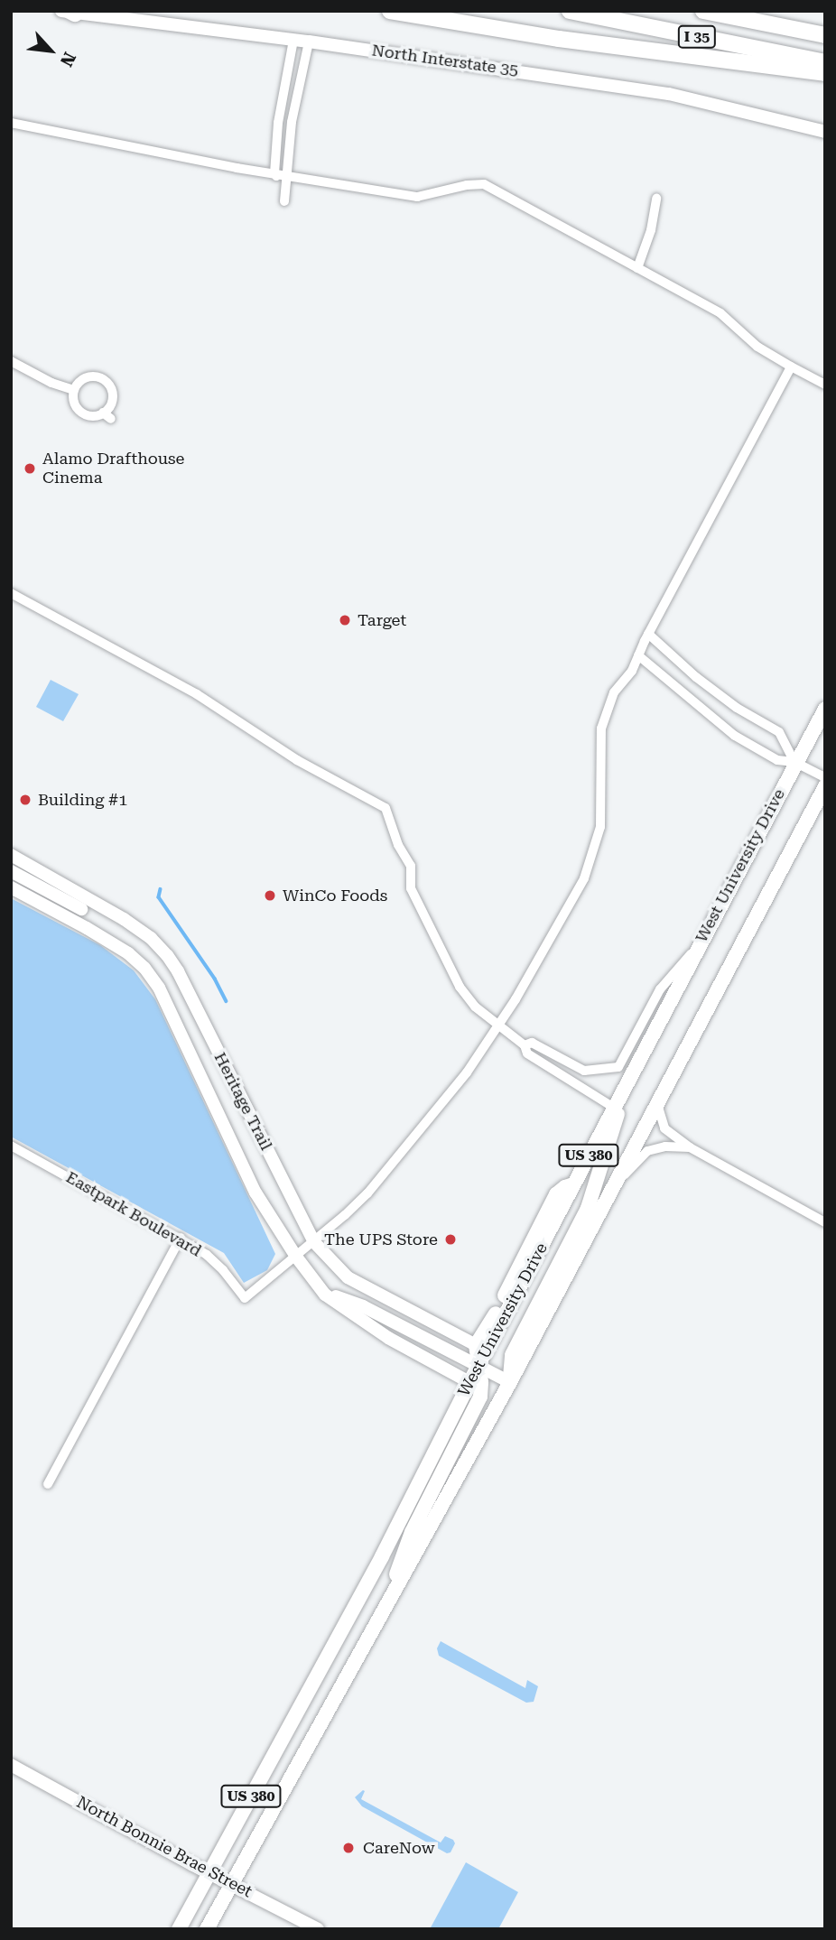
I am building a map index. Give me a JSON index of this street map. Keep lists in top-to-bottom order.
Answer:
{
  "streets": {
    "highway": ["I 35"],
    "main road": ["West University Drive", "US 380"],
    "street": [
      "North Interstate 35",
      "Heritage Trail",
      "Eastpark Boulevard",
      "North Bonnie Brae Street"
    ]
  },
  "crossings": [
    ["West University Drive", "Heritage Trail"],
    ["West University Drive", "North Bonnie Brae Street"],
    ["Heritage Trail", "Eastpark Boulevard"],
    ["US 380", "North Bonnie Brae Street"]
  ],
  "places": [
    "Alamo Drafthouse Cinema",
    "Target",
    "Building #1",
    "WinCo Foods",
    "The UPS Store",
    "CareNow"
  ],
  "north": "bottom right"
}
